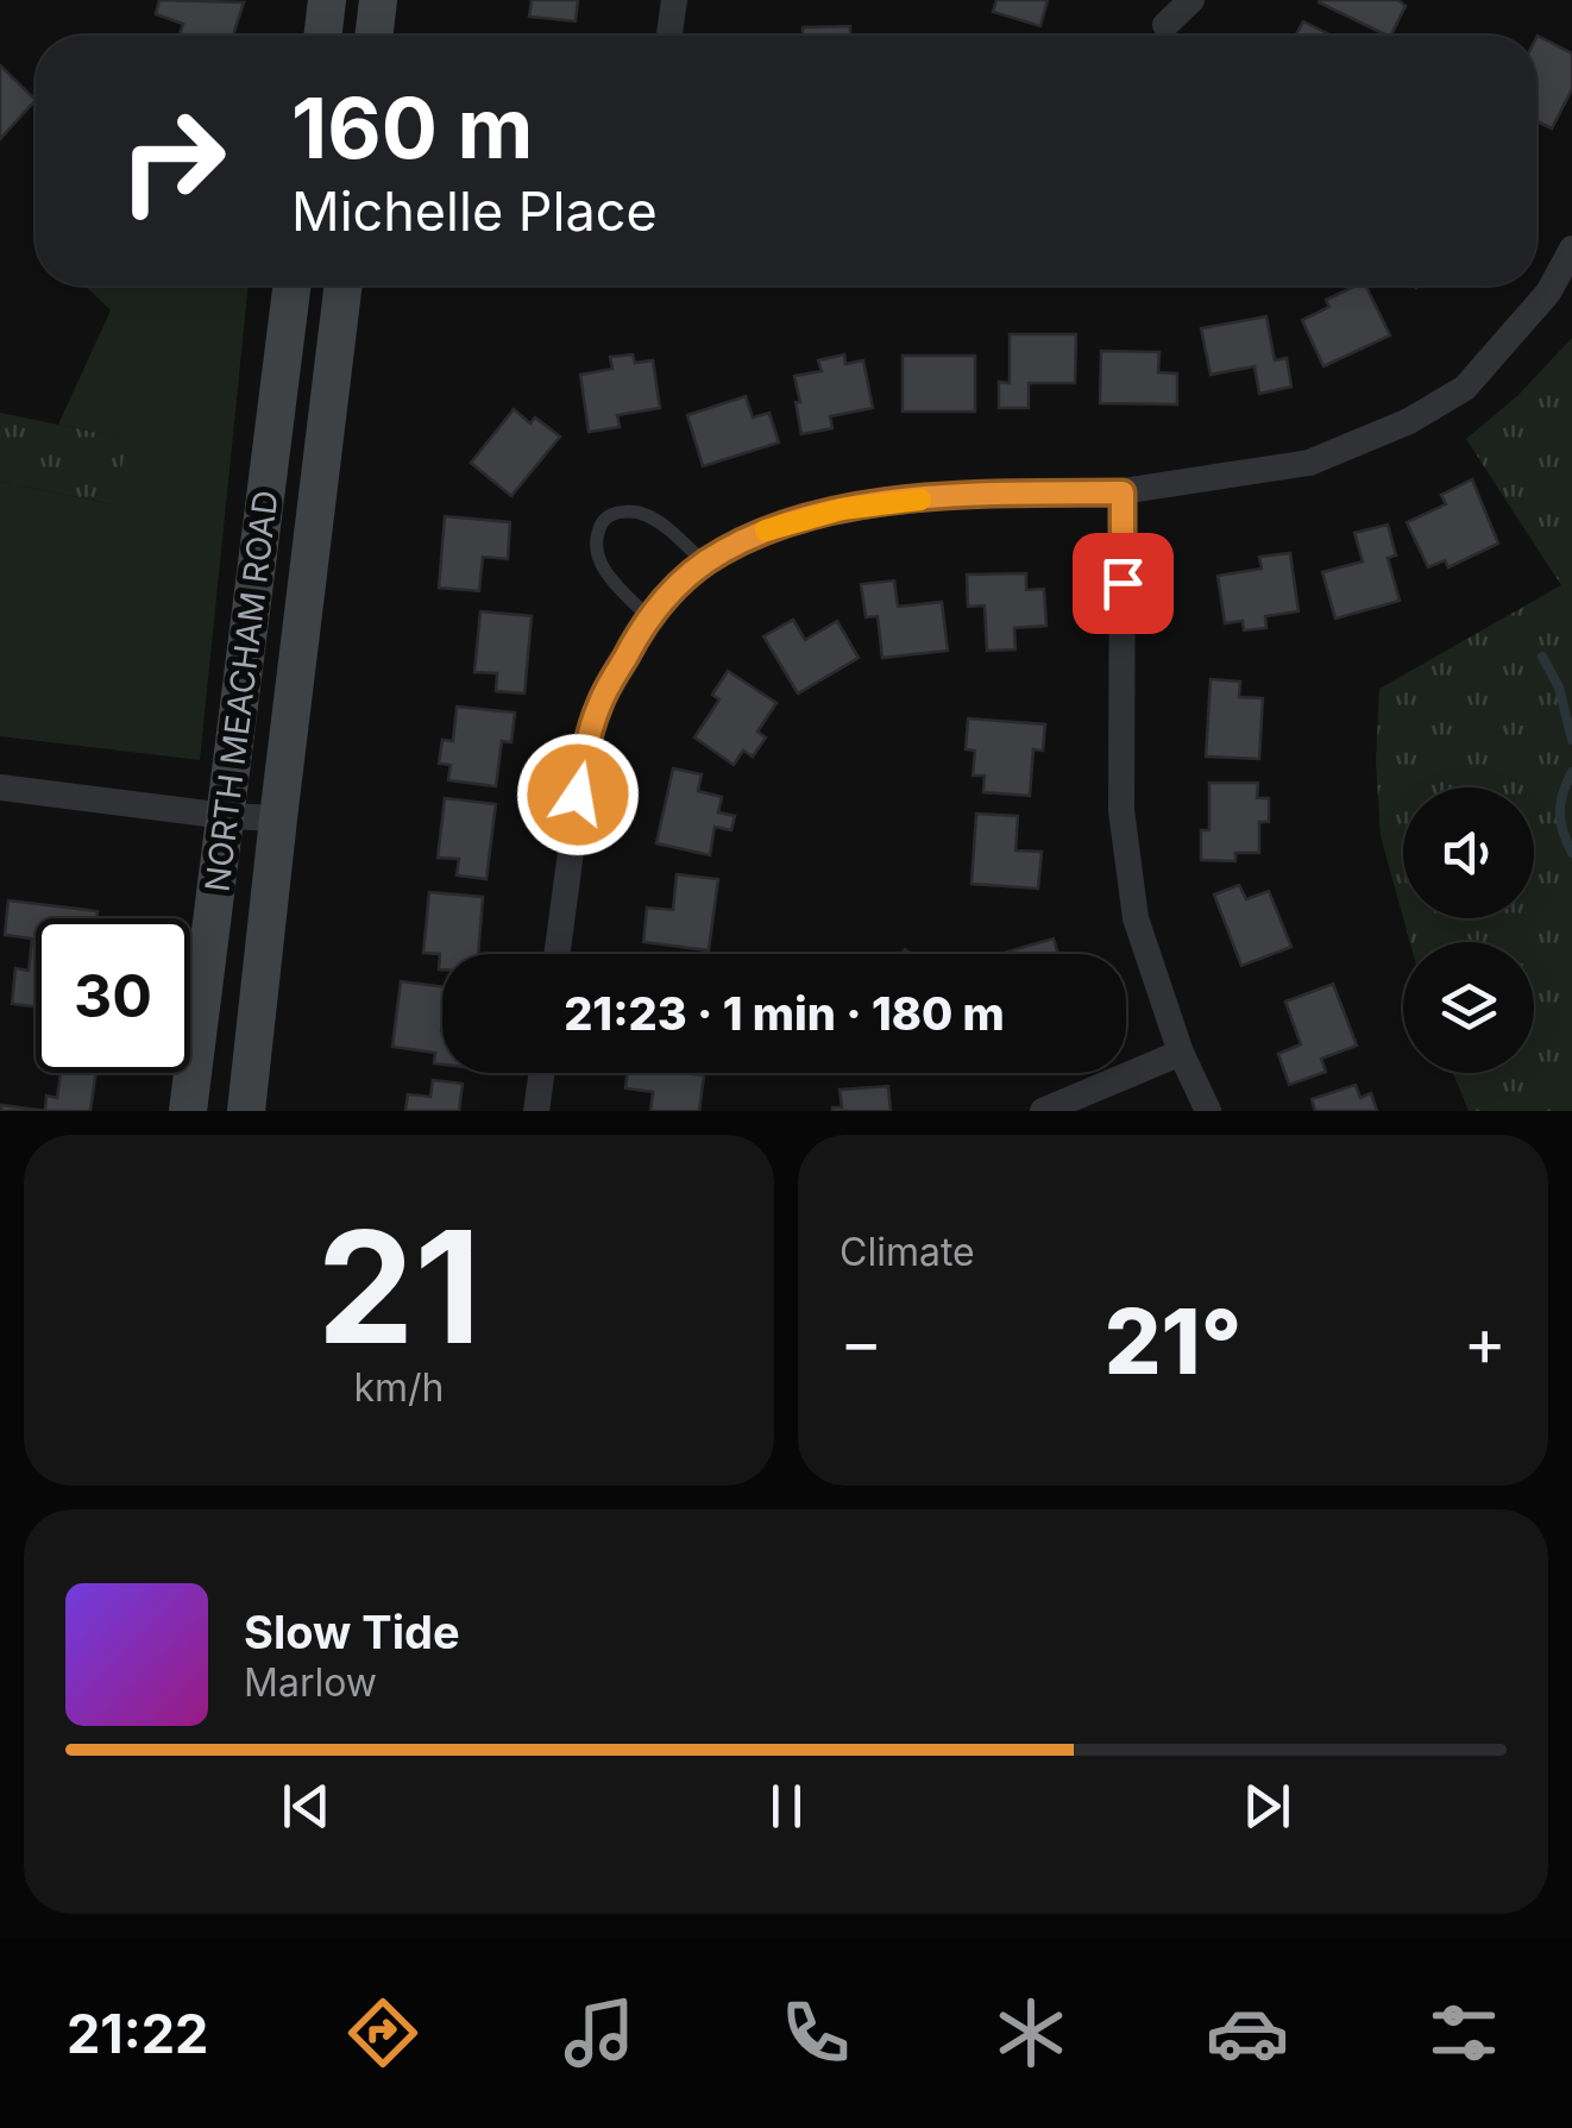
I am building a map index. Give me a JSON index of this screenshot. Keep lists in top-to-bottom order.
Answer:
{
  "streets": {
    "main road": ["NORTH MEACHAM ROAD"]
  },
  "page": {
    "turn": ["160 m", "Michelle Place"],
    "limit": "30",
    "trip": "21:23 · 1 min · 180 m",
    "tile": [
      ["21", "km/h"],
      "Climate"
    ],
    "heat": ["−", "21°", "+"],
    "song": ["Slow Tide", "Marlow"],
    "tabs": "21:22"
  }
}
